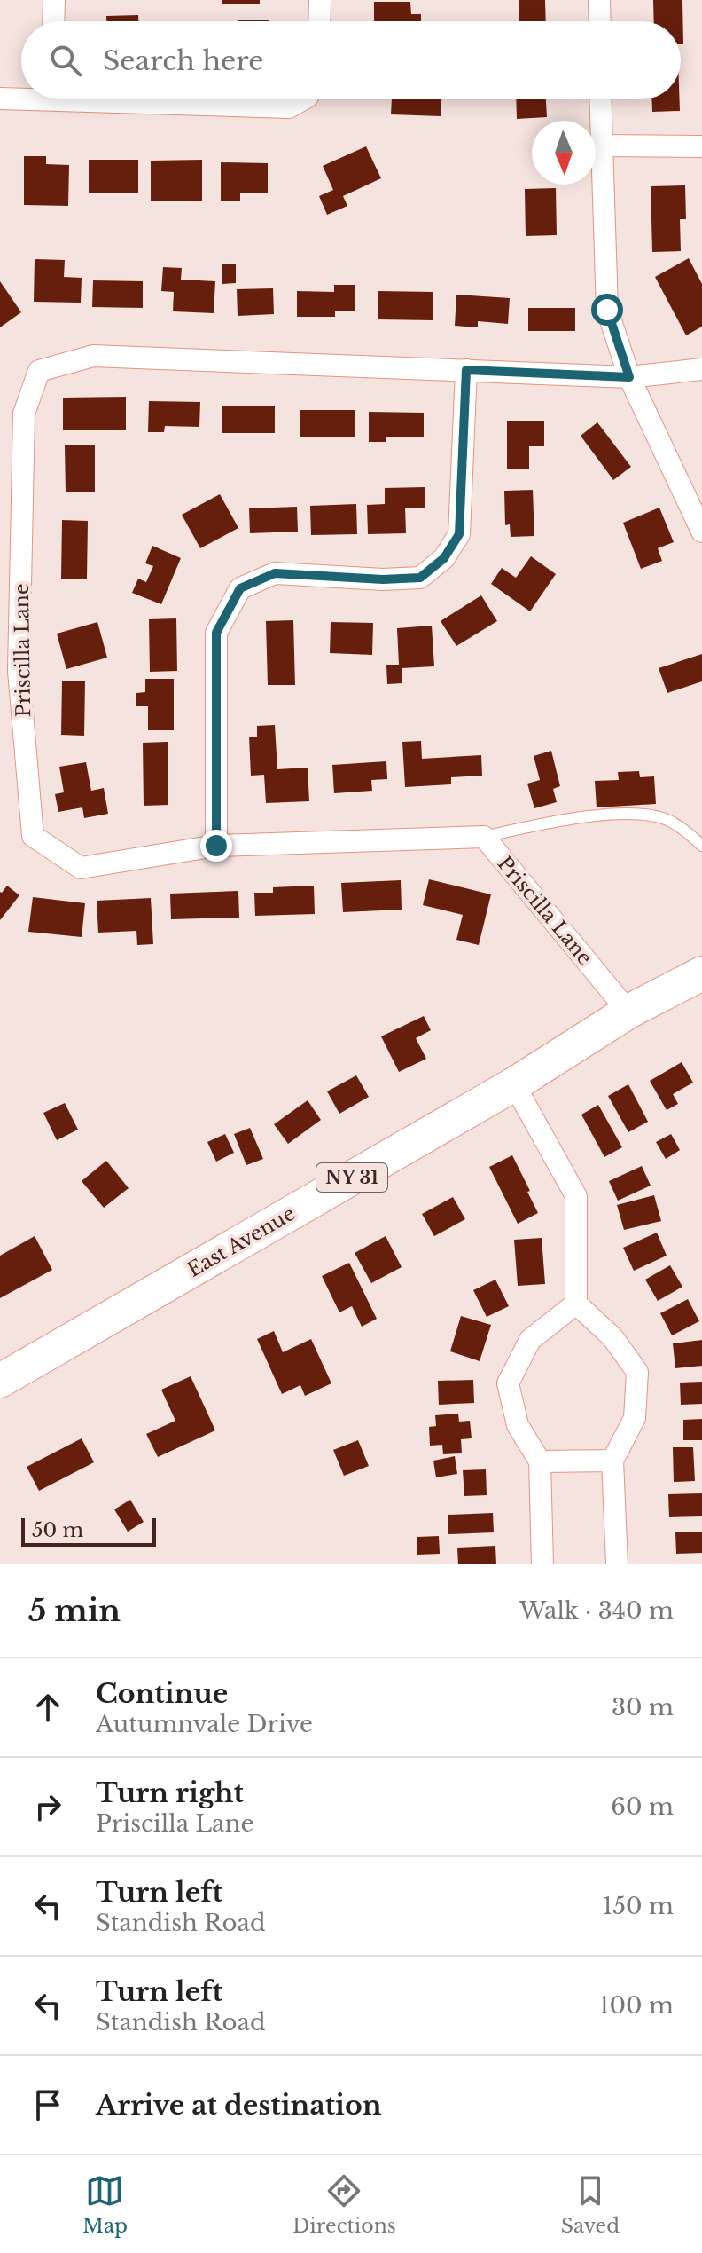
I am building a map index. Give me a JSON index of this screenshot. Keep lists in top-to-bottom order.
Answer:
{
  "streets": {
    "highway": ["NY 31", "East Avenue"],
    "street": ["Priscilla Lane"]
  },
  "crossings": [
    ["Priscilla Lane", "East Avenue"]
  ],
  "scale_bar": "50 m",
  "north": "bottom",
  "page": {
    "search": "Search here",
    "scale": "50 m",
    "heading": ["5 min", "Walk · 340 m"],
    "list": [
      ["Continue", "Autumnvale Drive", "30 m"],
      ["Turn right", "Priscilla Lane", "60 m"],
      ["Turn left", "Standish Road", "150 m"],
      ["Turn left", "Standish Road", "100 m"],
      "Arrive at destination"
    ],
    "nav": ["Map", "Directions", "Saved"]
  }
}
